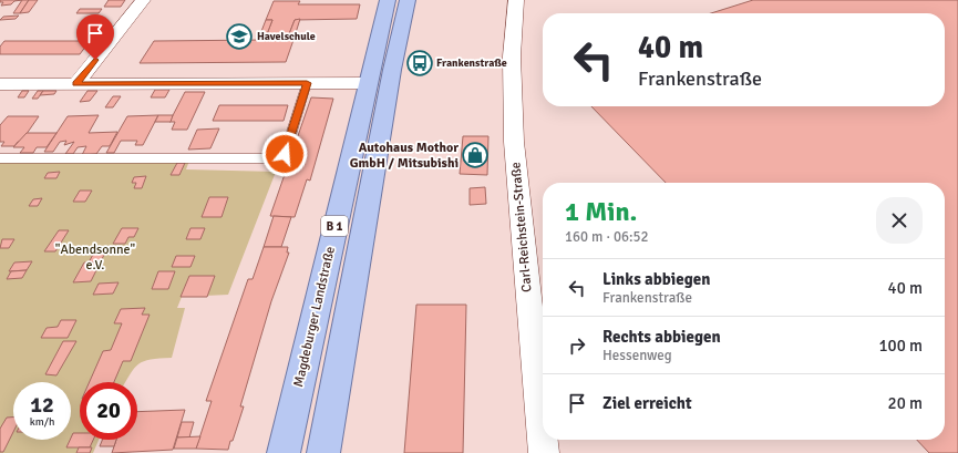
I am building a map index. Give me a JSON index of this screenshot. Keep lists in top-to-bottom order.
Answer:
{
  "streets": {
    "main road": ["B 1", "Magdeburger Landstraße"],
    "street": ["Carl-Reichstein-Straße"]
  },
  "parks": ["\"Abendsonne\" e.V."],
  "places": {
    "school or university": ["Havelschule"],
    "bus stop": ["Frankenstraße"],
    "shop": ["Autohaus Mothor GmbH / Mitsubishi"]
  },
  "page": {
    "turn": ["40 m", "Frankenstraße"],
    "heading": ["1 Min.", "160 m · 06:52"],
    "list": [
      {
        "name": "Links abbiegen",
        "note": "Frankenstraße",
        "value": "40 m"
      },
      {
        "name": "Rechts abbiegen",
        "note": "Hessenweg",
        "value": "100 m"
      },
      {
        "name": "Ziel erreicht",
        "value": "20 m"
      }
    ],
    "speed": "12 km/h",
    "limit": "20"
  }
}
